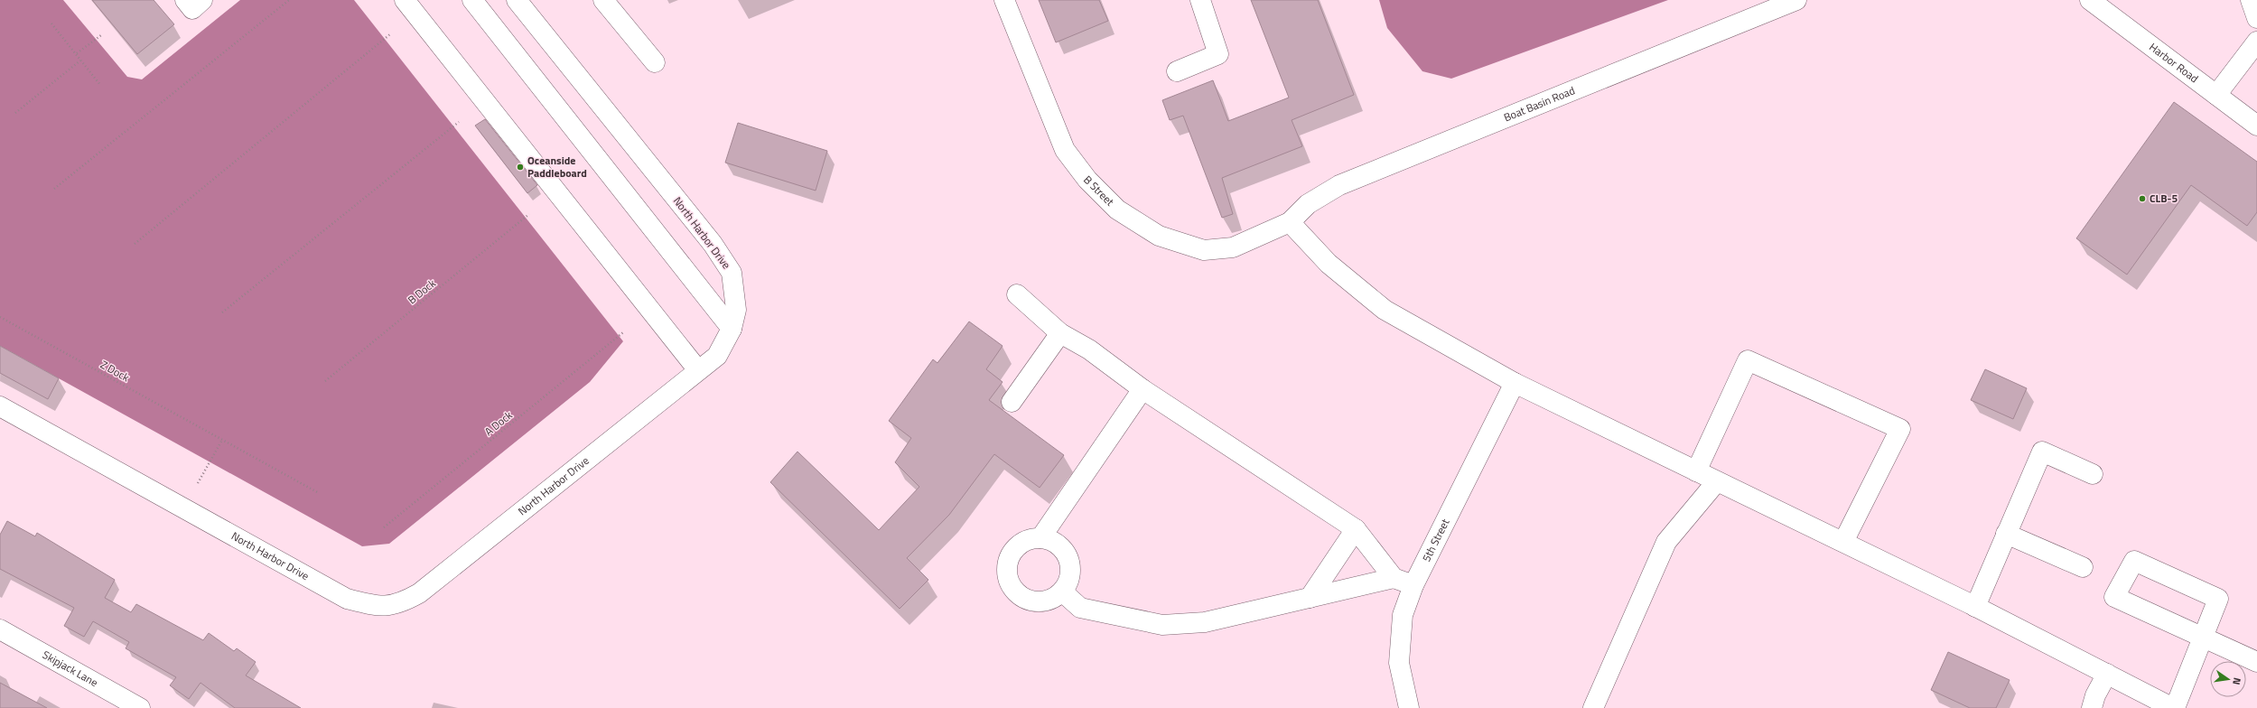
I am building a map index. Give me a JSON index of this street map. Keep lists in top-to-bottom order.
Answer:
{
  "streets": {
    "street": [
      "Harbor Road",
      "Boat Basin Road",
      "B Street",
      "North Harbor Drive",
      "5th Street",
      "Skipjack Lane"
    ],
    "path": ["B Dock", "Z Dock", "A Dock"]
  },
  "crossings": [
    ["Boat Basin Road", "B Street"]
  ],
  "places": ["Oceanside Paddleboard", "CLB-5"],
  "north": "right"
}
